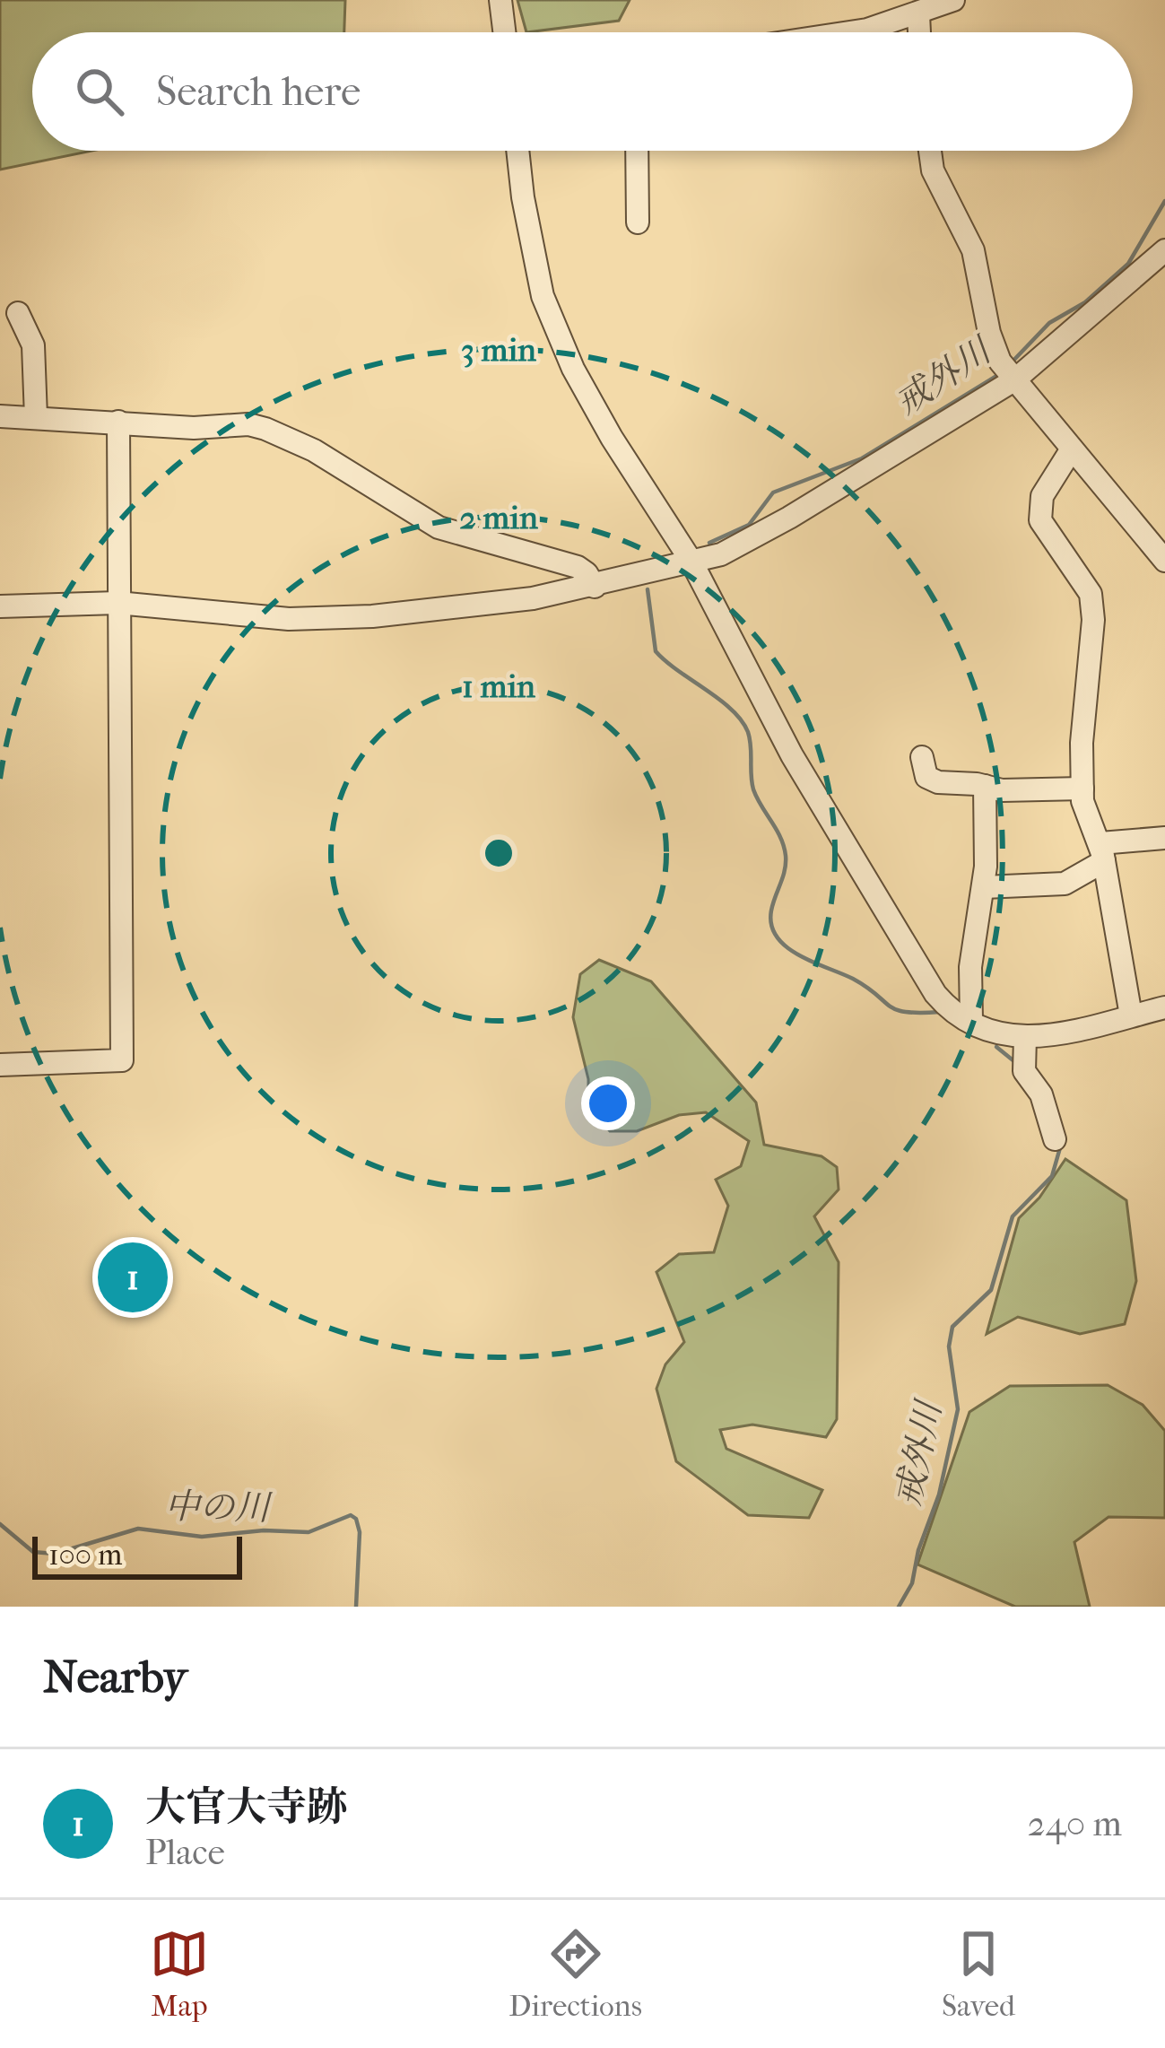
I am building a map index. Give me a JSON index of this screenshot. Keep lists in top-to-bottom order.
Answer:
{
  "water": ["戒外川", "中の川"],
  "scale_bar": "100 m",
  "page": {
    "search": "Search here",
    "pins": "1",
    "scale": "100 m",
    "heading": "Nearby",
    "list": [
      {
        "mark": "1",
        "name": "大官大寺跡",
        "note": "Place",
        "value": "240 m"
      }
    ],
    "nav": ["Map", "Directions", "Saved"]
  },
  "rings": ["3 min", "2 min", "1 min"]
}
